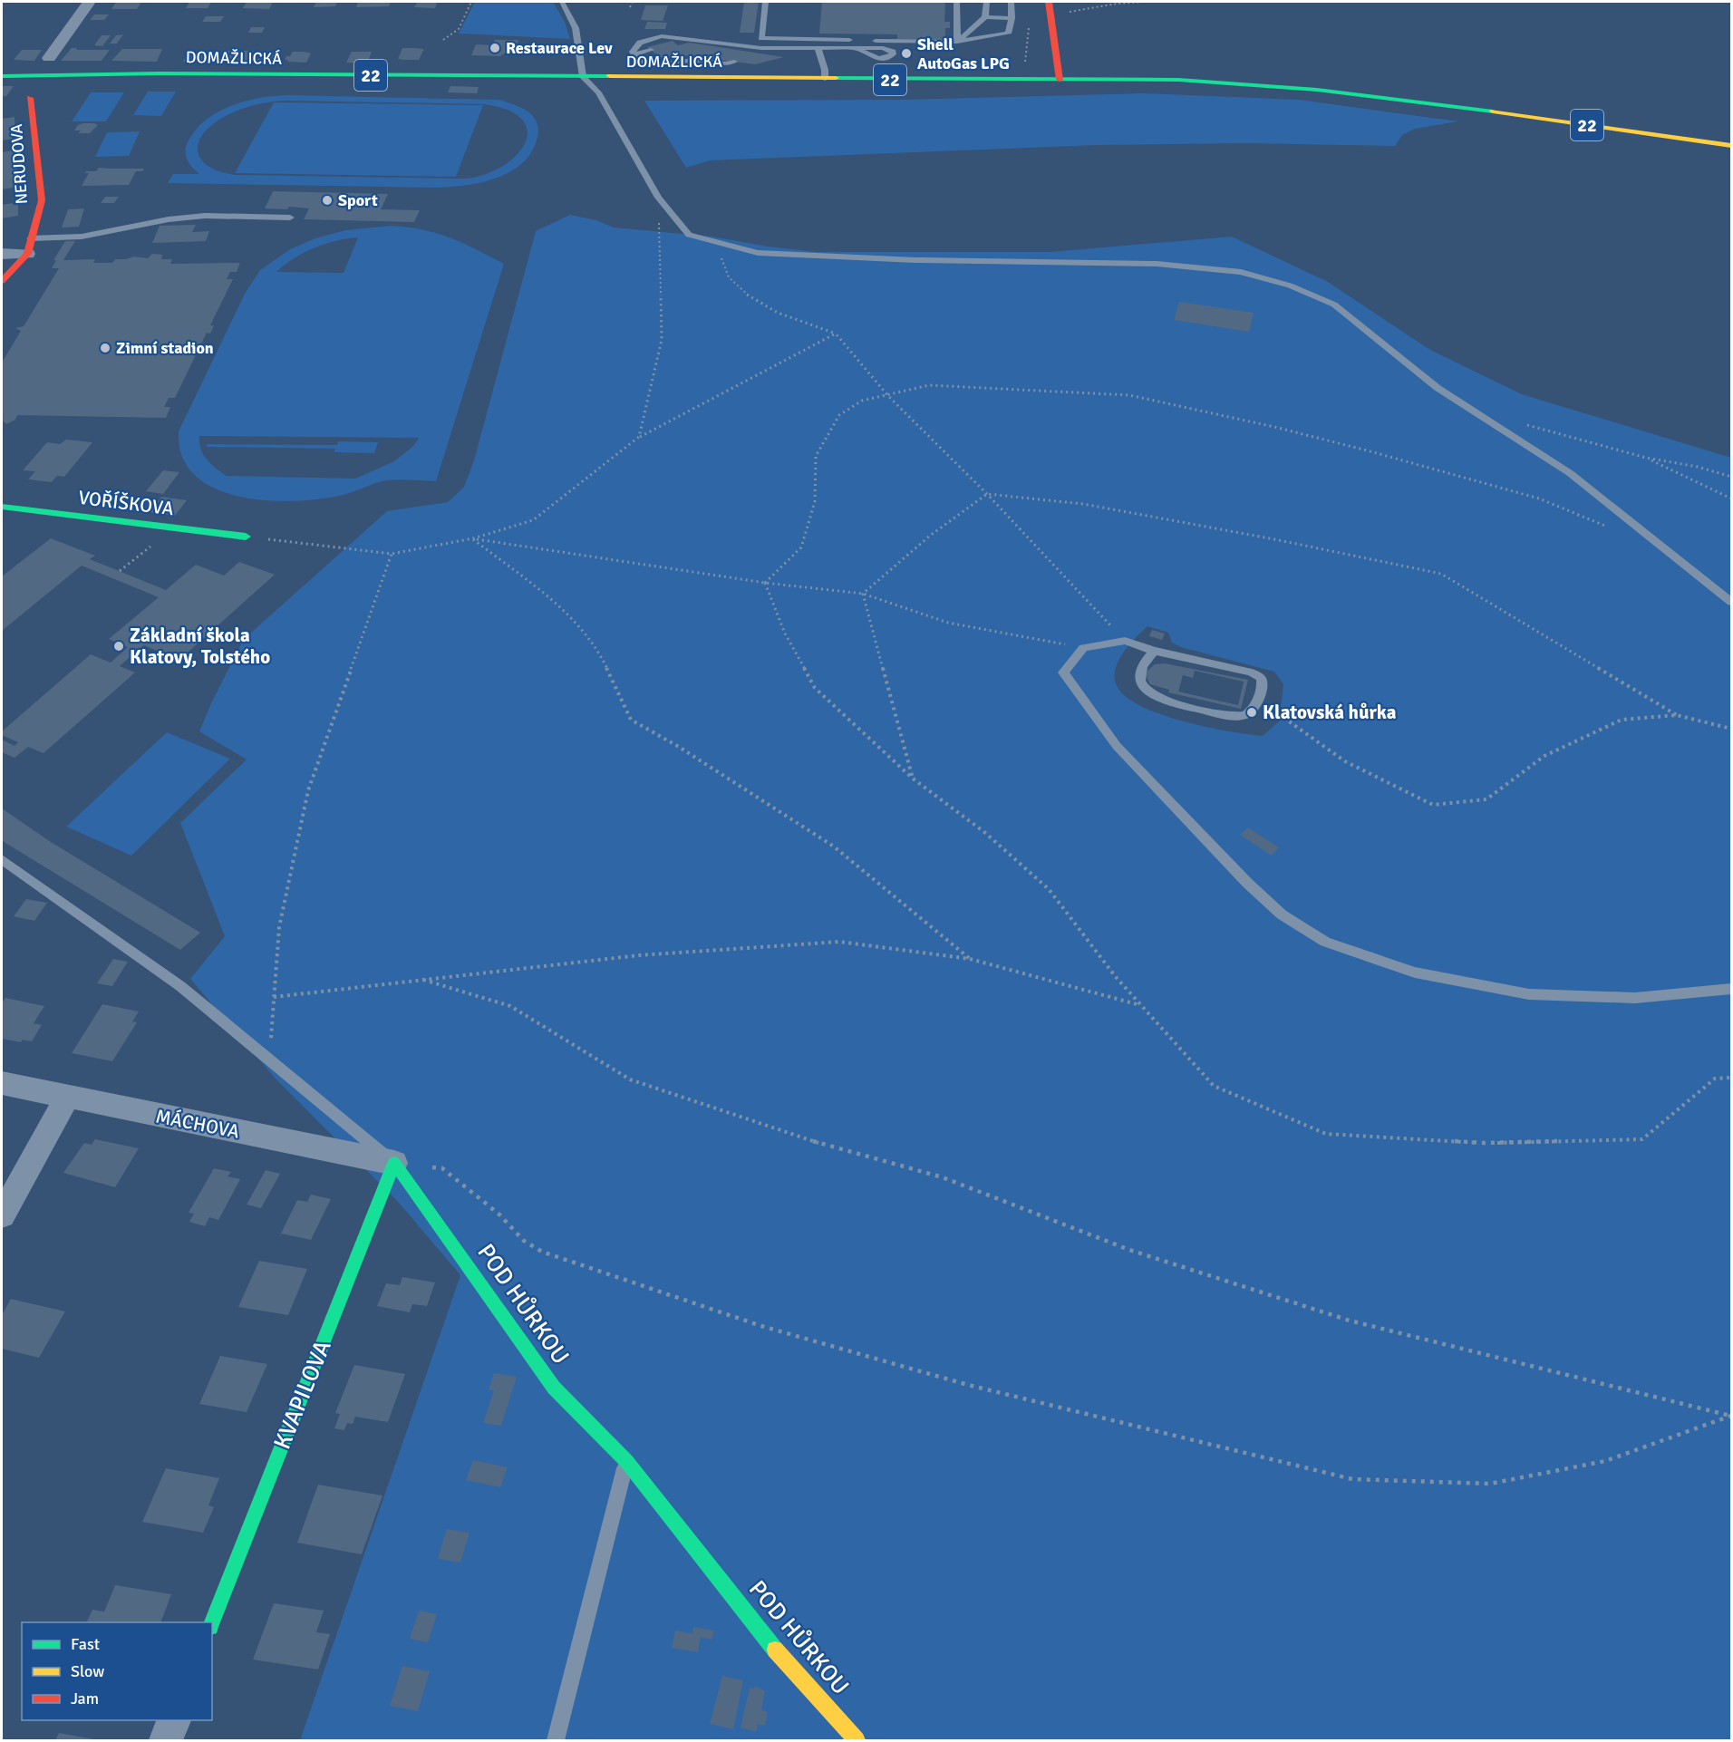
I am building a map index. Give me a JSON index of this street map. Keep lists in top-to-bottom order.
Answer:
{
  "streets": {
    "main road": [
      "DOMAŽLICKÁ",
      "22",
      "NERUDOVA",
      "VOŘÍŠKOVA",
      "POD HŮRKOU",
      "KVAPILOVA"
    ],
    "street": ["MÁCHOVA"]
  },
  "crossings": [
    ["DOMAŽLICKÁ", "22"],
    ["MÁCHOVA", "POD HŮRKOU"],
    ["MÁCHOVA", "KVAPILOVA"],
    ["POD HŮRKOU", "KVAPILOVA"]
  ],
  "places": [
    "Restaurace Lev",
    "Shell AutoGas LPG",
    "Sport",
    "Zimní stadion",
    "Základní škola Klatovy, Tolstého",
    "Klatovská hůrka"
  ],
  "legend": ["Fast", "Slow", "Jam"]
}
